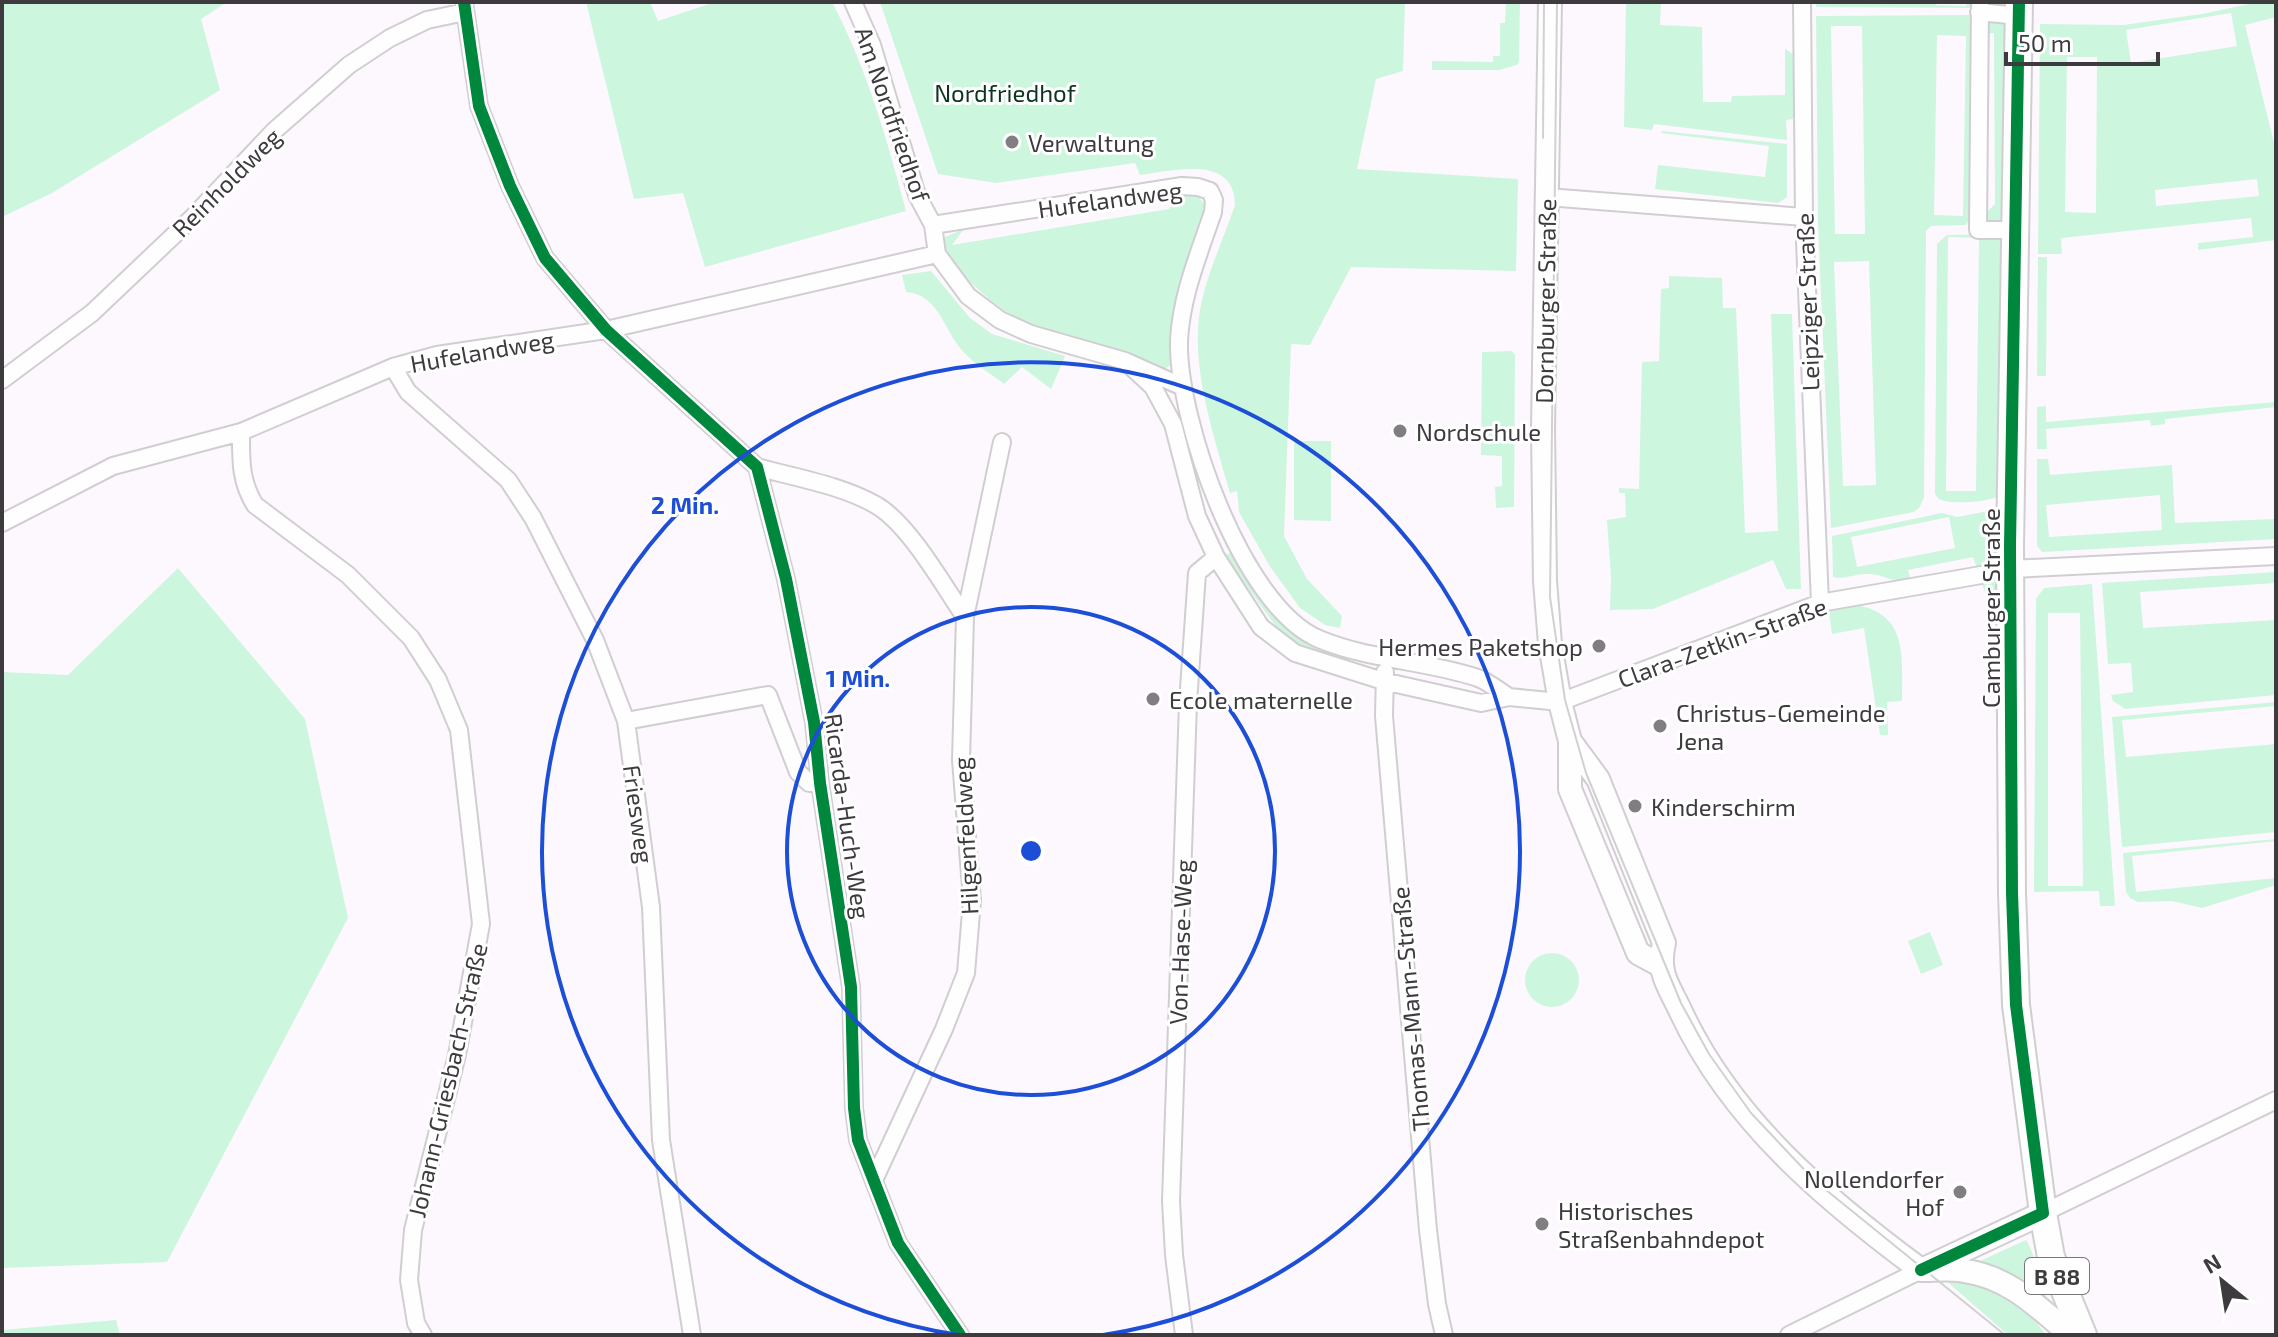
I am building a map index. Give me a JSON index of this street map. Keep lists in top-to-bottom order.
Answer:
{
  "streets": {
    "main road": ["Camburger Straße", "B 88"],
    "street": [
      "Am Nordfriedhof",
      "Reinholdweg",
      "Hufelandweg",
      "Dornburger Straße",
      "Leipziger Straße",
      "Clara-Zetkin-Straße",
      "Friesweg",
      "Ricarda-Huch-Weg",
      "Hilgenfeldweg",
      "Von-Hase-Weg",
      "Thomas-Mann-Straße",
      "Johann-Griesbach-Straße"
    ]
  },
  "crossings": [
    ["Am Nordfriedhof", "Hufelandweg"],
    ["Hufelandweg", "Dornburger Straße"],
    ["Hufelandweg", "Clara-Zetkin-Straße"],
    ["Hufelandweg", "Friesweg"],
    ["Hufelandweg", "Von-Hase-Weg"],
    ["Hufelandweg", "Thomas-Mann-Straße"],
    ["Hufelandweg", "Johann-Griesbach-Straße"],
    ["Dornburger Straße", "Clara-Zetkin-Straße"],
    ["Leipziger Straße", "Clara-Zetkin-Straße"],
    ["Camburger Straße", "B 88"],
    ["Friesweg", "Ricarda-Huch-Weg"],
    ["Ricarda-Huch-Weg", "Hilgenfeldweg"]
  ],
  "parks": ["Nordfriedhof"],
  "places": [
    "Verwaltung",
    "Nordschule",
    "Hermes Paketshop",
    "Ecole maternelle",
    "Christus-Gemeinde Jena",
    "Kinderschirm",
    "Nollendorfer Hof",
    "Historisches Straßenbahndepot"
  ],
  "scale_bar": "50 m",
  "north": "top left",
  "rings": ["2 Min.", "1 Min."]
}
